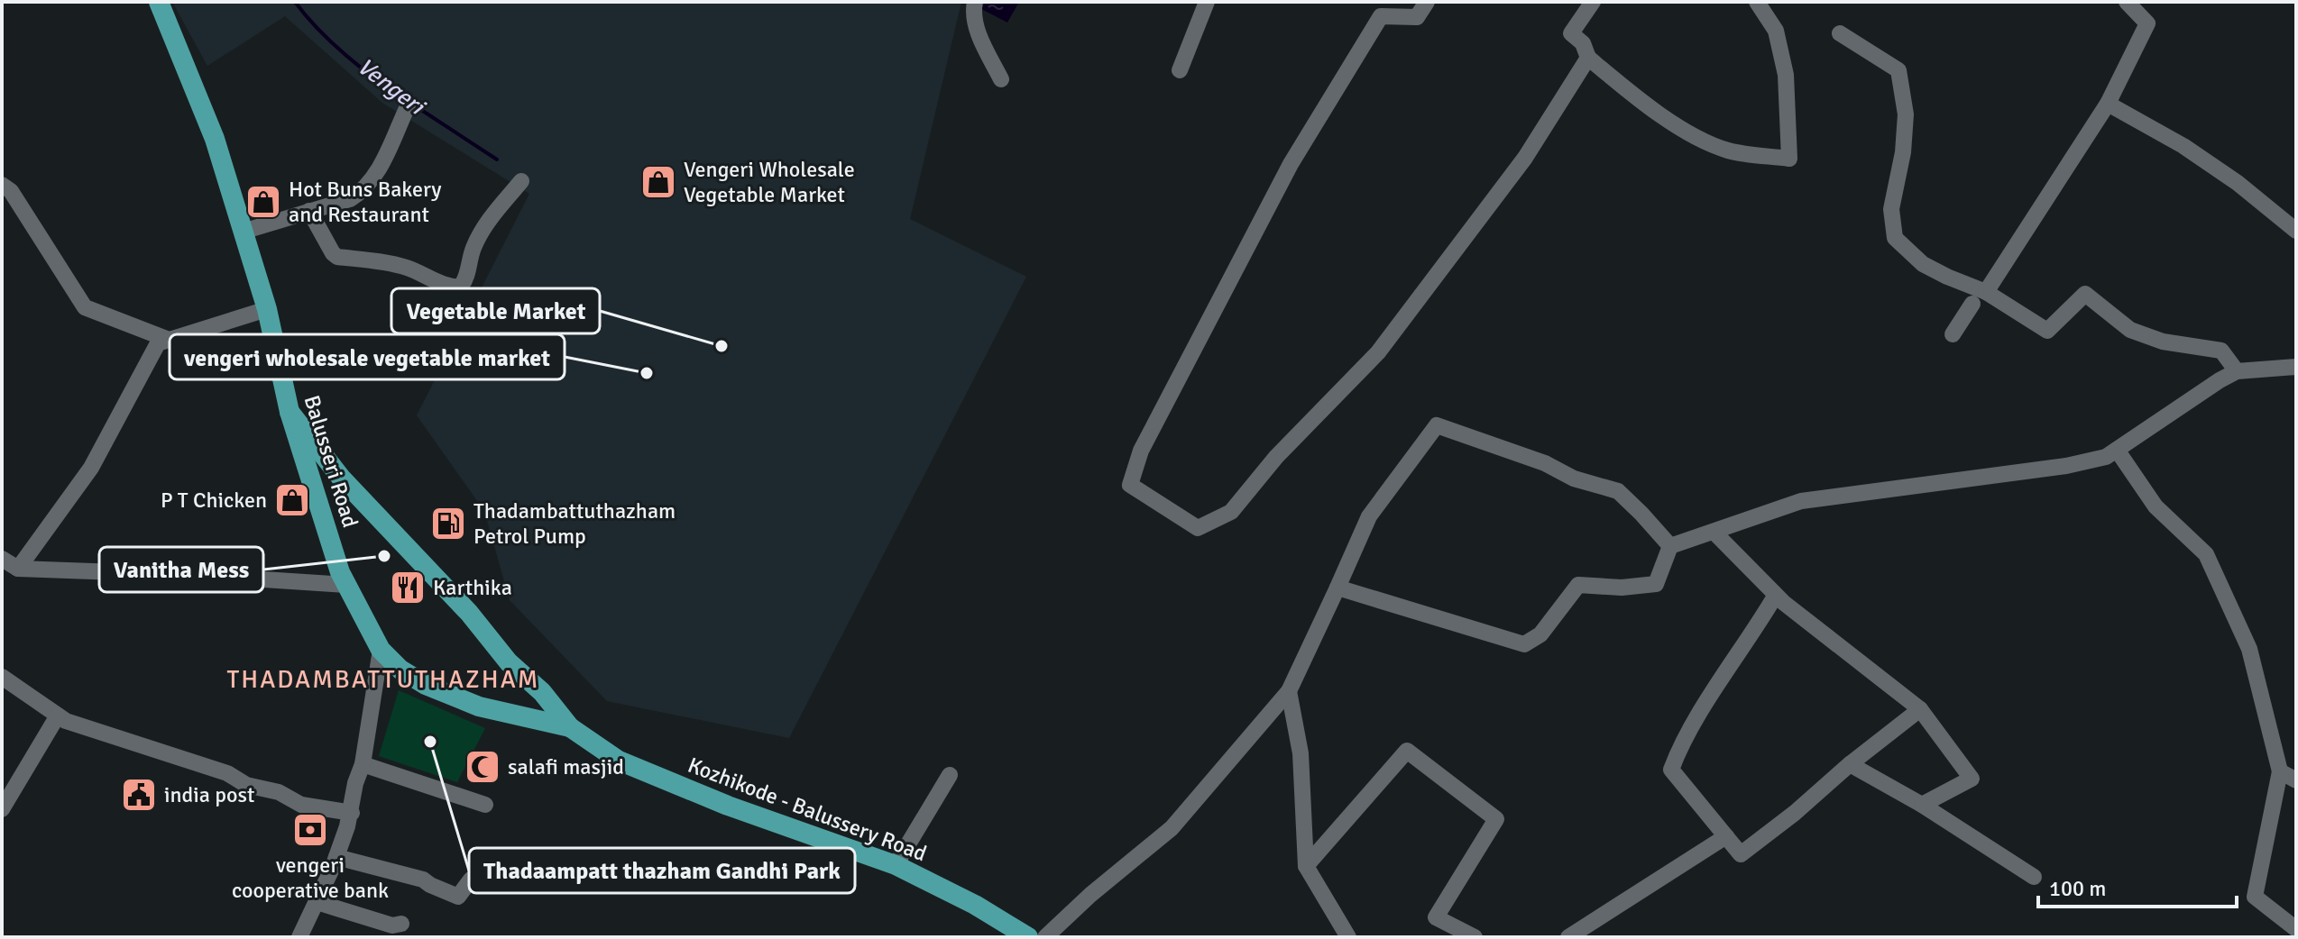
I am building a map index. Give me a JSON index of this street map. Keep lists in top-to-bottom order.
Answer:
{
  "streets": {
    "main road": ["Balusseri Road", "Kozhikode - Balussery Road"]
  },
  "crossings": [
    ["Balusseri Road", "Kozhikode - Balussery Road"]
  ],
  "districts": ["THADAMBATTUTHAZHAM"],
  "water": ["Vengeri"],
  "places": {
    "shop": ["Vengeri Wholesale Vegetable Market", "Hot Buns Bakery and Restaurant", "P T Chicken"],
    "other": [
      "Vegetable Market",
      "vengeri wholesale vegetable market",
      "Vanitha Mess",
      "Thadaampatt thazham Gandhi Park"
    ],
    "fuel station": ["Thadambattuthazham Petrol Pump"],
    "restaurant": ["Karthika"],
    "mosque": ["salafi masjid"],
    "public building": ["india post"],
    "bank": ["vengeri cooperative bank"]
  },
  "scale_bar": "100 m"
}
